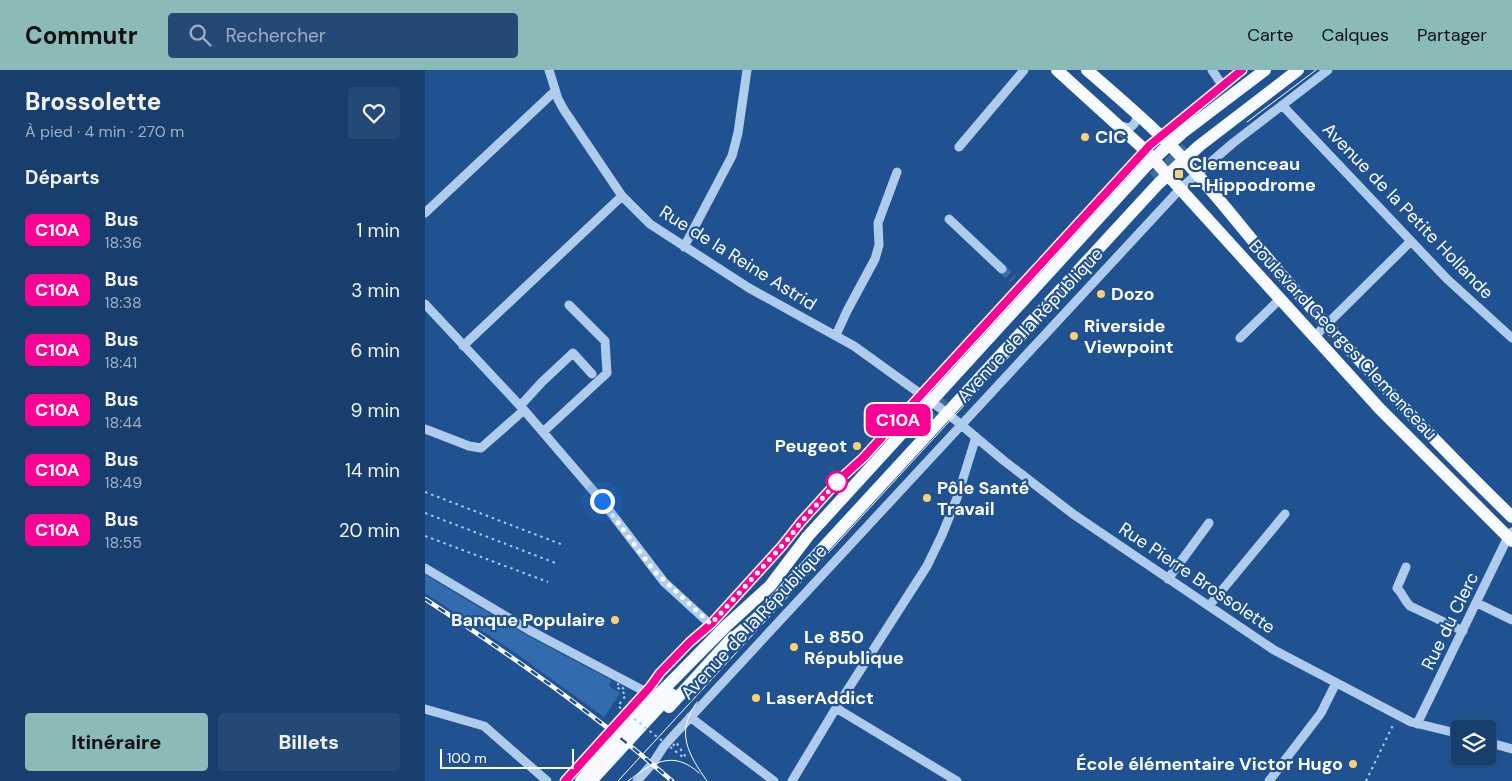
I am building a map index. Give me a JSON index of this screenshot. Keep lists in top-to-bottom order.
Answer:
{
  "streets": {
    "main road": ["Avenue de la République", "Boulevard Georges Clemenceau"],
    "street": [
      "Avenue de la Petite Hollande",
      "Rue de la Reine Astrid",
      "Rue Pierre Brossolette",
      "Rue du Clerc"
    ]
  },
  "crossings": [
    ["Avenue de la Petite Hollande", "Avenue de la République"],
    ["Rue de la Reine Astrid", "Avenue de la République"],
    ["Rue de la Reine Astrid", "Rue Pierre Brossolette"],
    ["Avenue de la République", "Boulevard Georges Clemenceau"],
    ["Avenue de la République", "Rue Pierre Brossolette"],
    ["Boulevard Georges Clemenceau", "Rue du Clerc"],
    ["Rue Pierre Brossolette", "Rue du Clerc"]
  ],
  "places": {
    "other": [
      "CIC",
      "Dozo",
      "Riverside Viewpoint",
      "Peugeot",
      "Pôle Santé Travail",
      "Banque Populaire",
      "Le 850 République",
      "LaserAddict",
      "École élémentaire Victor Hugo"
    ],
    "transit": ["Clemenceau – Hippodrome"]
  },
  "lines": ["bus line C10A"],
  "scale_bar": "100 m",
  "page": {
    "header": "Commutr",
    "search": "Rechercher",
    "nav": ["Carte", "Calques", "Partager"],
    "heading": [
      ["Brossolette", "À pied · 4 min · 270 m"],
      "Départs"
    ],
    "on_map": "C10A",
    "list": [
      {
        "mark": "C10A",
        "name": "Bus",
        "note": "18:36",
        "value": "1 min"
      },
      {
        "mark": "C10A",
        "name": "Bus",
        "note": "18:38",
        "value": "3 min"
      },
      {
        "mark": "C10A",
        "name": "Bus",
        "note": "18:41",
        "value": "6 min"
      },
      {
        "mark": "C10A",
        "name": "Bus",
        "note": "18:44",
        "value": "9 min"
      },
      {
        "mark": "C10A",
        "name": "Bus",
        "note": "18:49",
        "value": "14 min"
      },
      {
        "mark": "C10A",
        "name": "Bus",
        "note": "18:55",
        "value": "20 min"
      }
    ],
    "buttons": ["Itinéraire", "Billets"],
    "scale": "100 m"
  }
}
